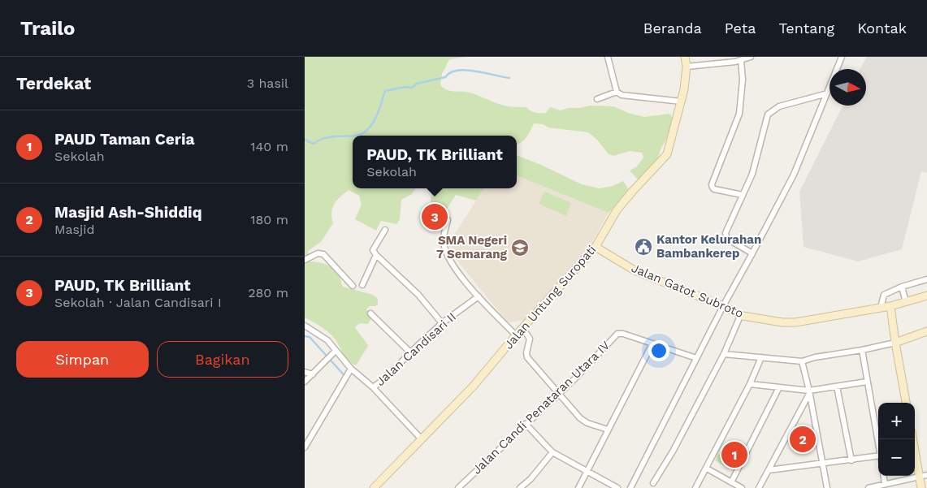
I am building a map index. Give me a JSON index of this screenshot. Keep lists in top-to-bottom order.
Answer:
{
  "streets": {
    "main road": ["Jalan Gatot Subroto", "Jalan Untung Suropati"],
    "street": ["Jalan Candisari II", "Jalan Candi Penataran Utara IV"]
  },
  "crossings": [
    ["Jalan Gatot Subroto", "Jalan Untung Suropati"]
  ],
  "places": {
    "public building": ["Kantor Kelurahan Bambankerep"],
    "school or university": ["SMA Negeri 7 Semarang"]
  },
  "north": "right",
  "page": {
    "header": "Trailo",
    "nav": [
      "Beranda",
      "Peta",
      "Tentang",
      "Kontak"
    ],
    "heading": ["Terdekat", "3 hasil"],
    "list": [
      {
        "mark": "1",
        "name": "PAUD Taman Ceria",
        "note": "Sekolah",
        "value": "140 m"
      },
      {
        "mark": "2",
        "name": "Masjid Ash-Shiddiq",
        "note": "Masjid",
        "value": "180 m"
      },
      {
        "mark": "3",
        "name": "PAUD, TK Brilliant",
        "note": "Sekolah · Jalan Candisari I",
        "value": "280 m"
      }
    ],
    "popup": ["PAUD, TK Brilliant", "Sekolah"],
    "pins": ["3", "2", "1"],
    "buttons": ["Simpan", "Bagikan"],
    "map_buttons": ["+", "−"]
  }
}
